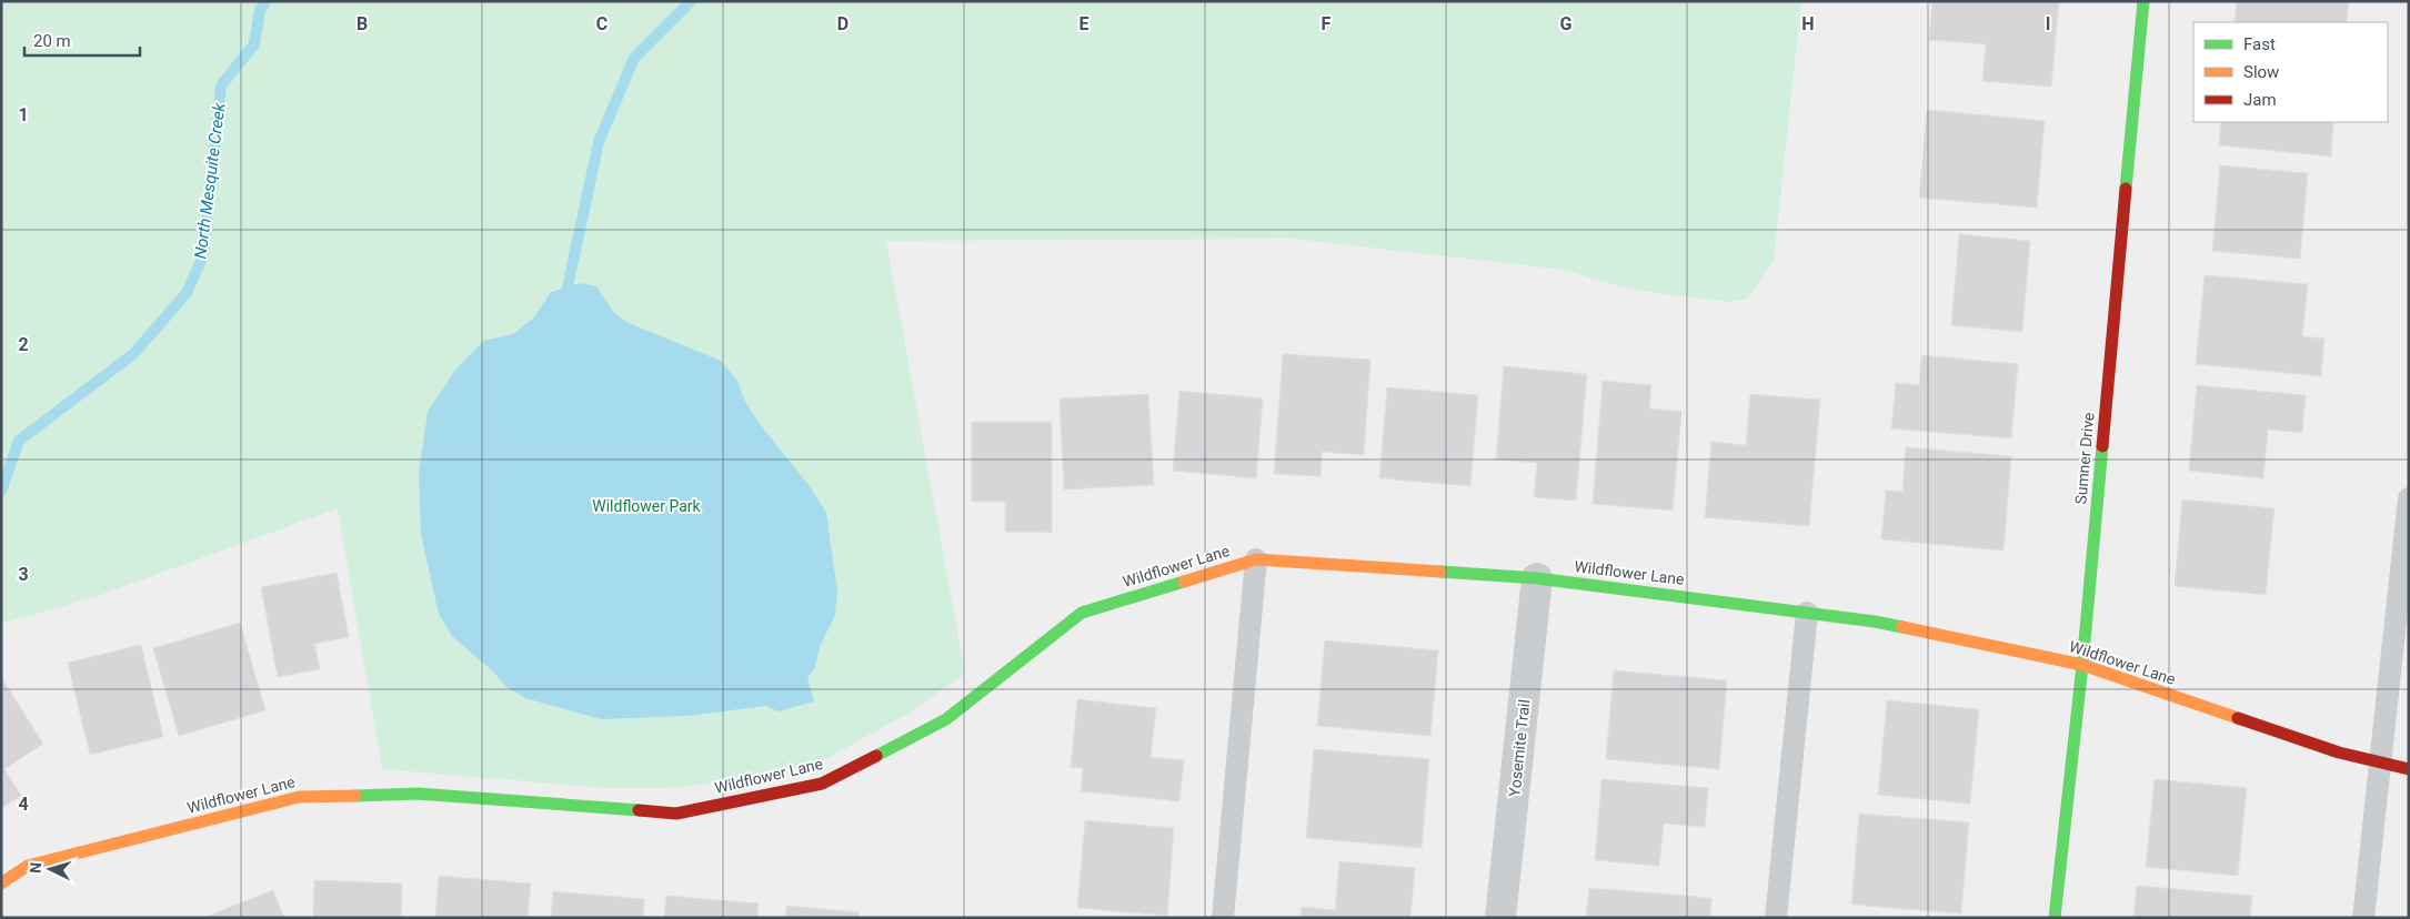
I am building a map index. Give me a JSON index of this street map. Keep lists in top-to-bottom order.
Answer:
{
  "streets": {
    "street": ["Sumner Drive", "Wildflower Lane", "Yosemite Trail"]
  },
  "crossings": [
    ["Sumner Drive", "Wildflower Lane"],
    ["Wildflower Lane", "Yosemite Trail"]
  ],
  "water": ["North Mesquite Creek"],
  "parks": ["Wildflower Park"],
  "legend": ["Fast", "Slow", "Jam"],
  "scale_bar": "20 m",
  "north": "left",
  "grid": {
    "columns": [
      "B",
      "C",
      "D",
      "E",
      "F",
      "G",
      "H",
      "I"
    ],
    "rows": [
      "1",
      "2",
      "3",
      "4"
    ]
  }
}
